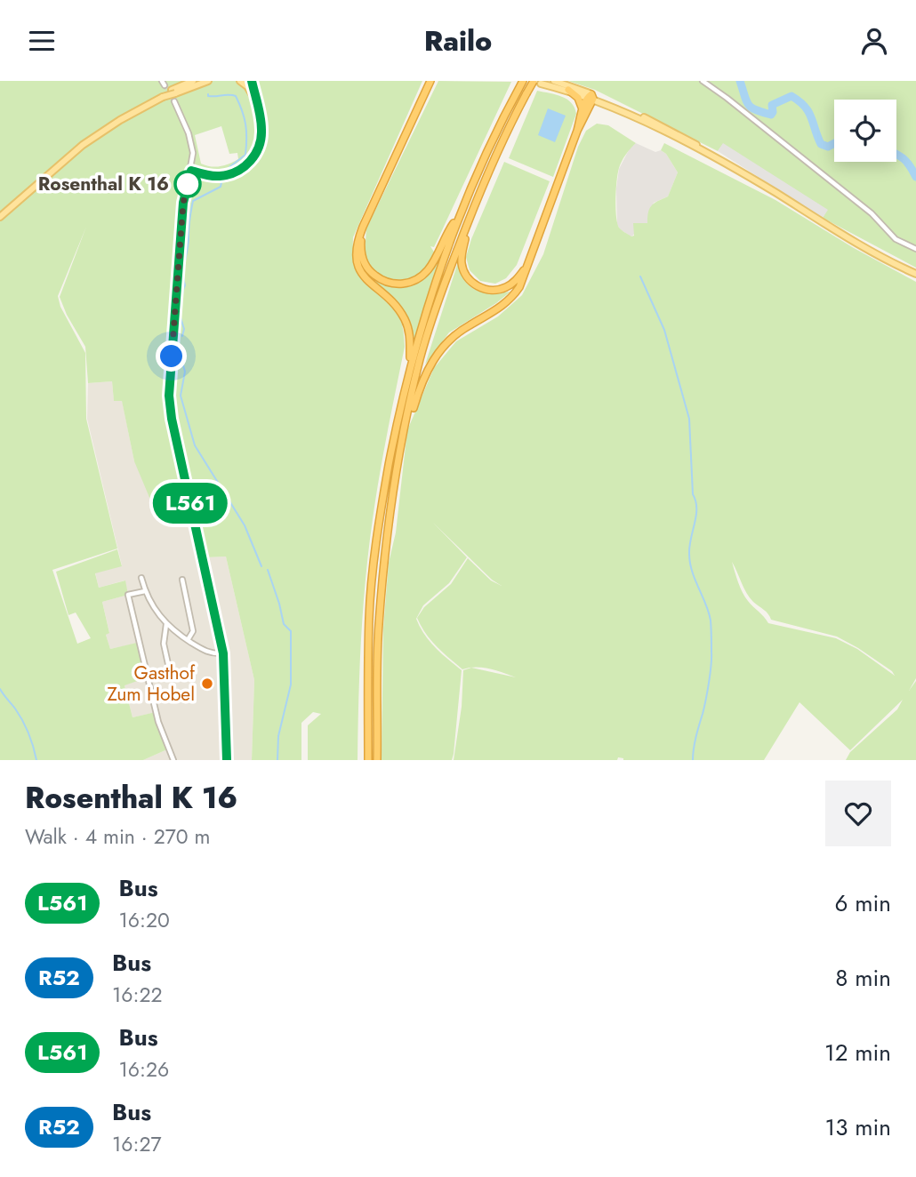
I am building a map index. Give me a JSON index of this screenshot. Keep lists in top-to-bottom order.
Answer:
{
  "places": ["Rosenthal K 16", "Gasthof Zum Hobel"],
  "lines": ["bus line L561"],
  "page": {
    "header": "Railo",
    "on_map": "L561",
    "heading": ["Rosenthal K 16", "Walk · 4 min · 270 m"],
    "list": [
      {
        "mark": "L561",
        "name": "Bus",
        "note": "16:20",
        "value": "6 min"
      },
      {
        "mark": "R52",
        "name": "Bus",
        "note": "16:22",
        "value": "8 min"
      },
      {
        "mark": "L561",
        "name": "Bus",
        "note": "16:26",
        "value": "12 min"
      },
      {
        "mark": "R52",
        "name": "Bus",
        "note": "16:27",
        "value": "13 min"
      }
    ]
  }
}
